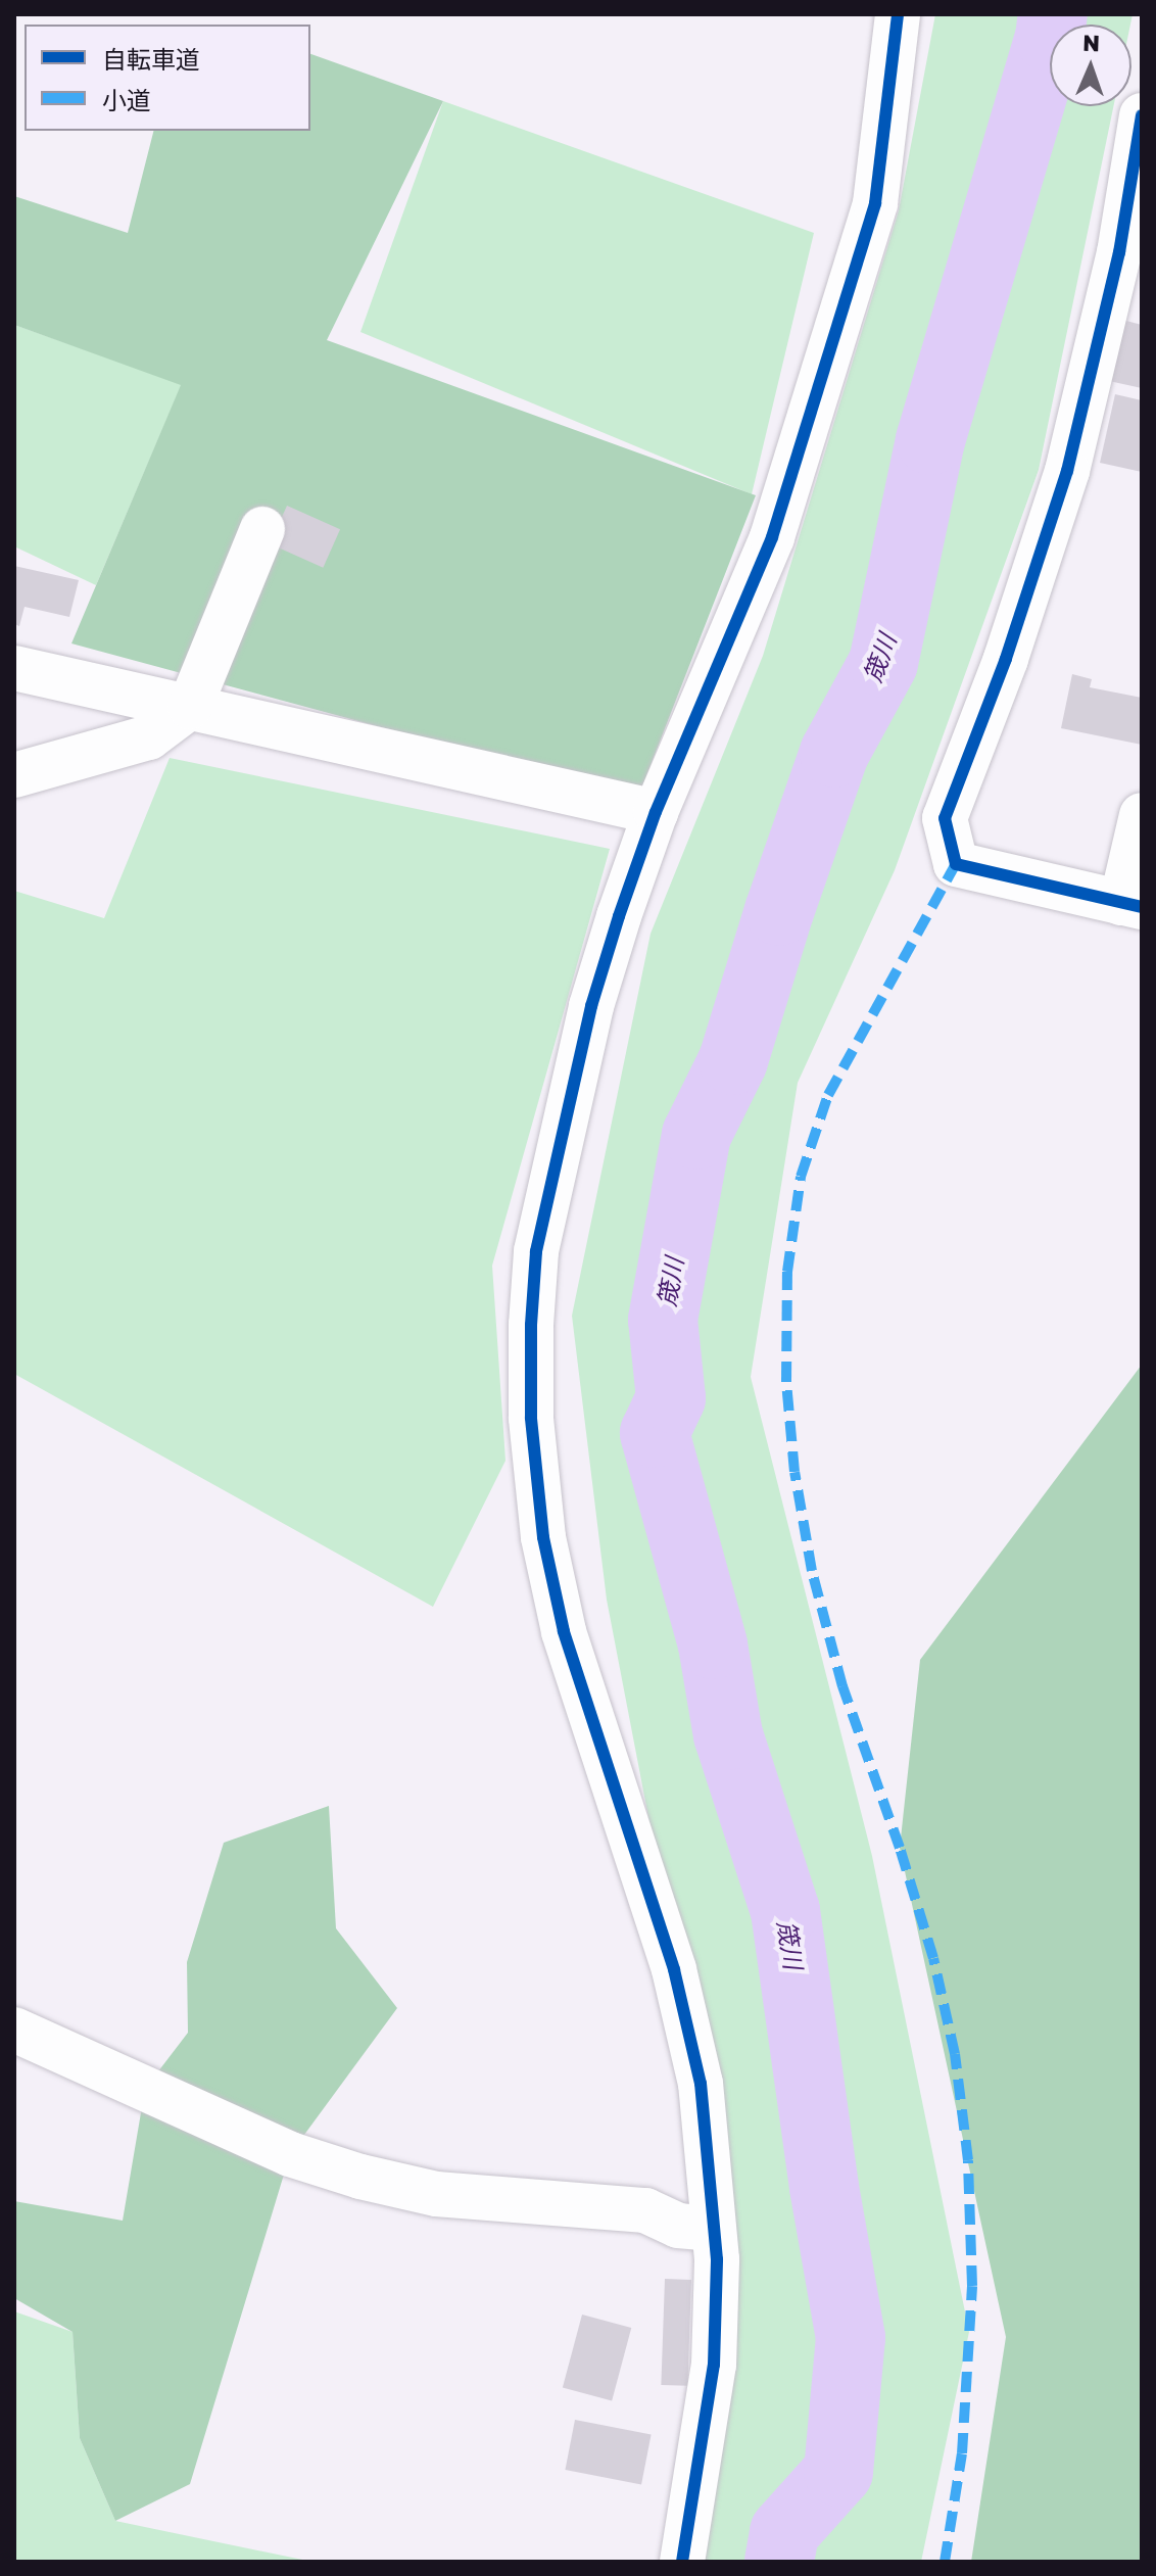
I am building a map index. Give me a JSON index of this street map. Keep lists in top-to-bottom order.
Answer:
{
  "water": ["筬川"],
  "legend": ["自転車道", "小道"],
  "north": "top"
}
